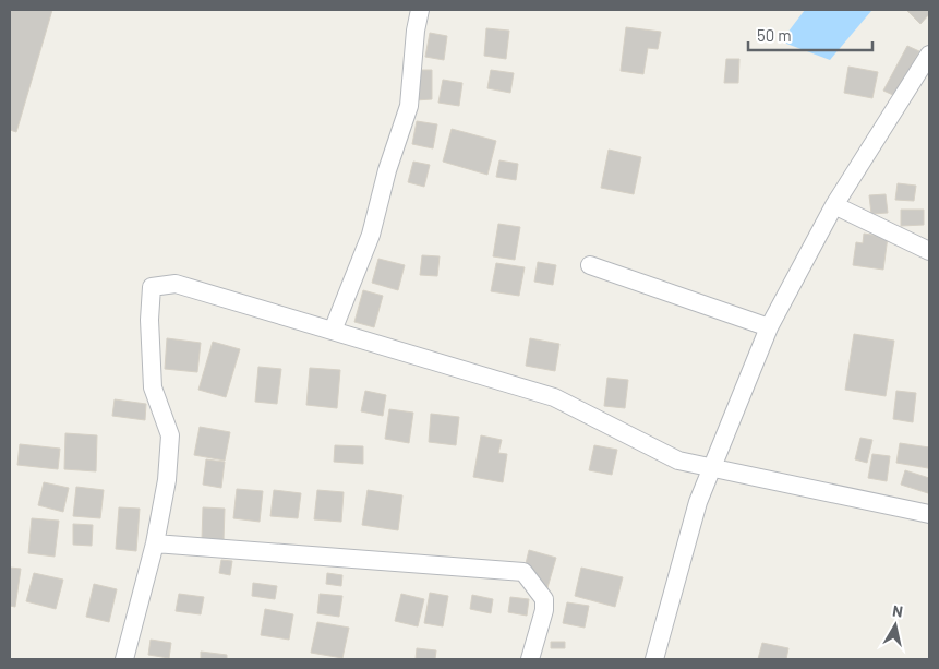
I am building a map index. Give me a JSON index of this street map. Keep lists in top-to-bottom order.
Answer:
{
  "scale_bar": "50 m",
  "north": "top"
}
